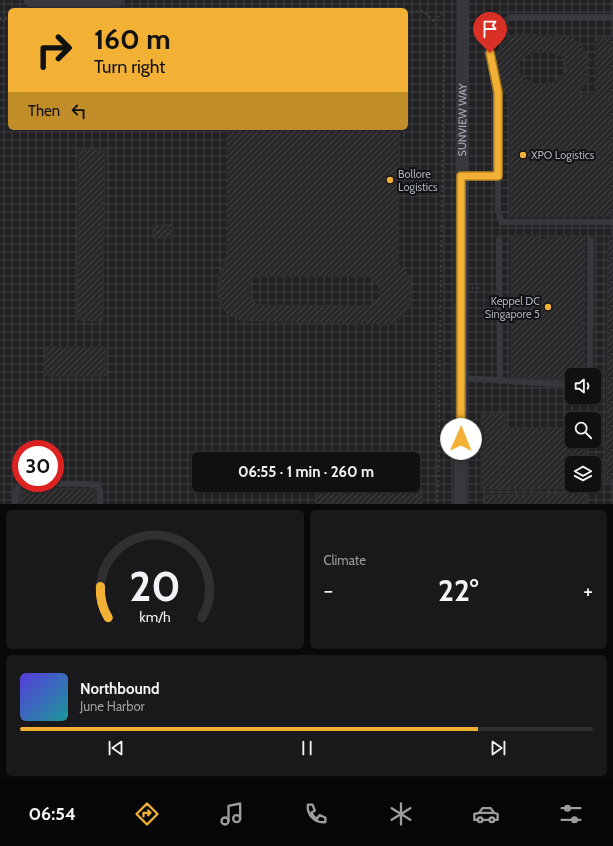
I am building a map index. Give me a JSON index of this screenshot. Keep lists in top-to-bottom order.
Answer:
{
  "streets": {
    "street": ["SUNVIEW WAY"]
  },
  "places": ["XPO Logistics", "Bollore Logistics", "Keppel DC Singapore 5"],
  "page": {
    "turn": ["160 m", "Turn right"],
    "then": "Then",
    "limit": "30",
    "trip": "06:55 · 1 min · 260 m",
    "tile": "Climate",
    "heat": ["−", "22°", "+"],
    "song": ["Northbound", "June Harbor"],
    "tabs": "06:54",
    "gauge": ["20", "km/h"]
  }
}
